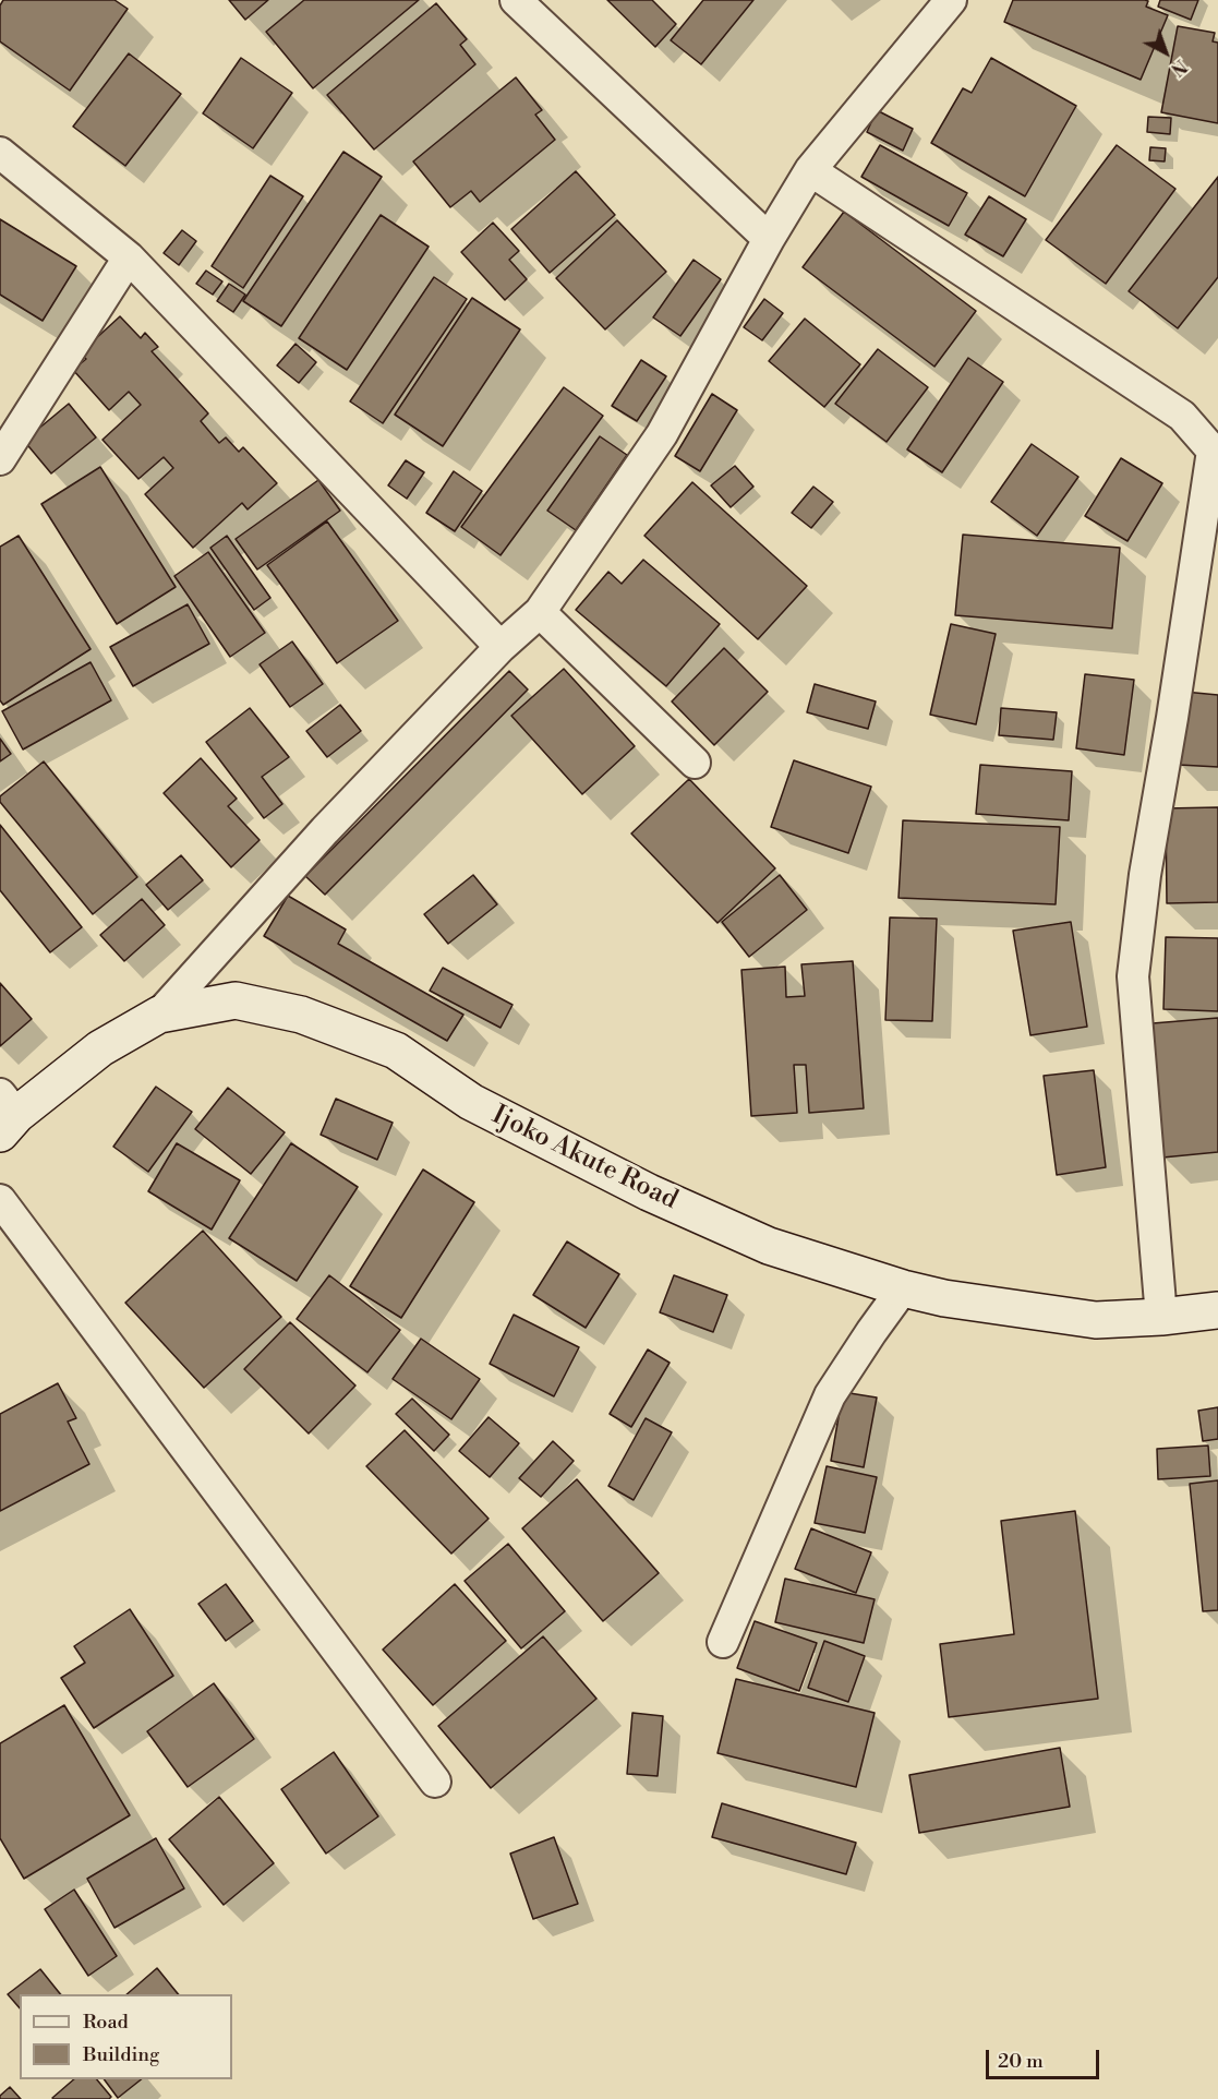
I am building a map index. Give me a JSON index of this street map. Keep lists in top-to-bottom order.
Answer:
{
  "streets": {
    "main road": ["Ijoko Akute Road"]
  },
  "legend": ["Road", "Building"],
  "scale_bar": "20 m",
  "north": "bottom right"
}
